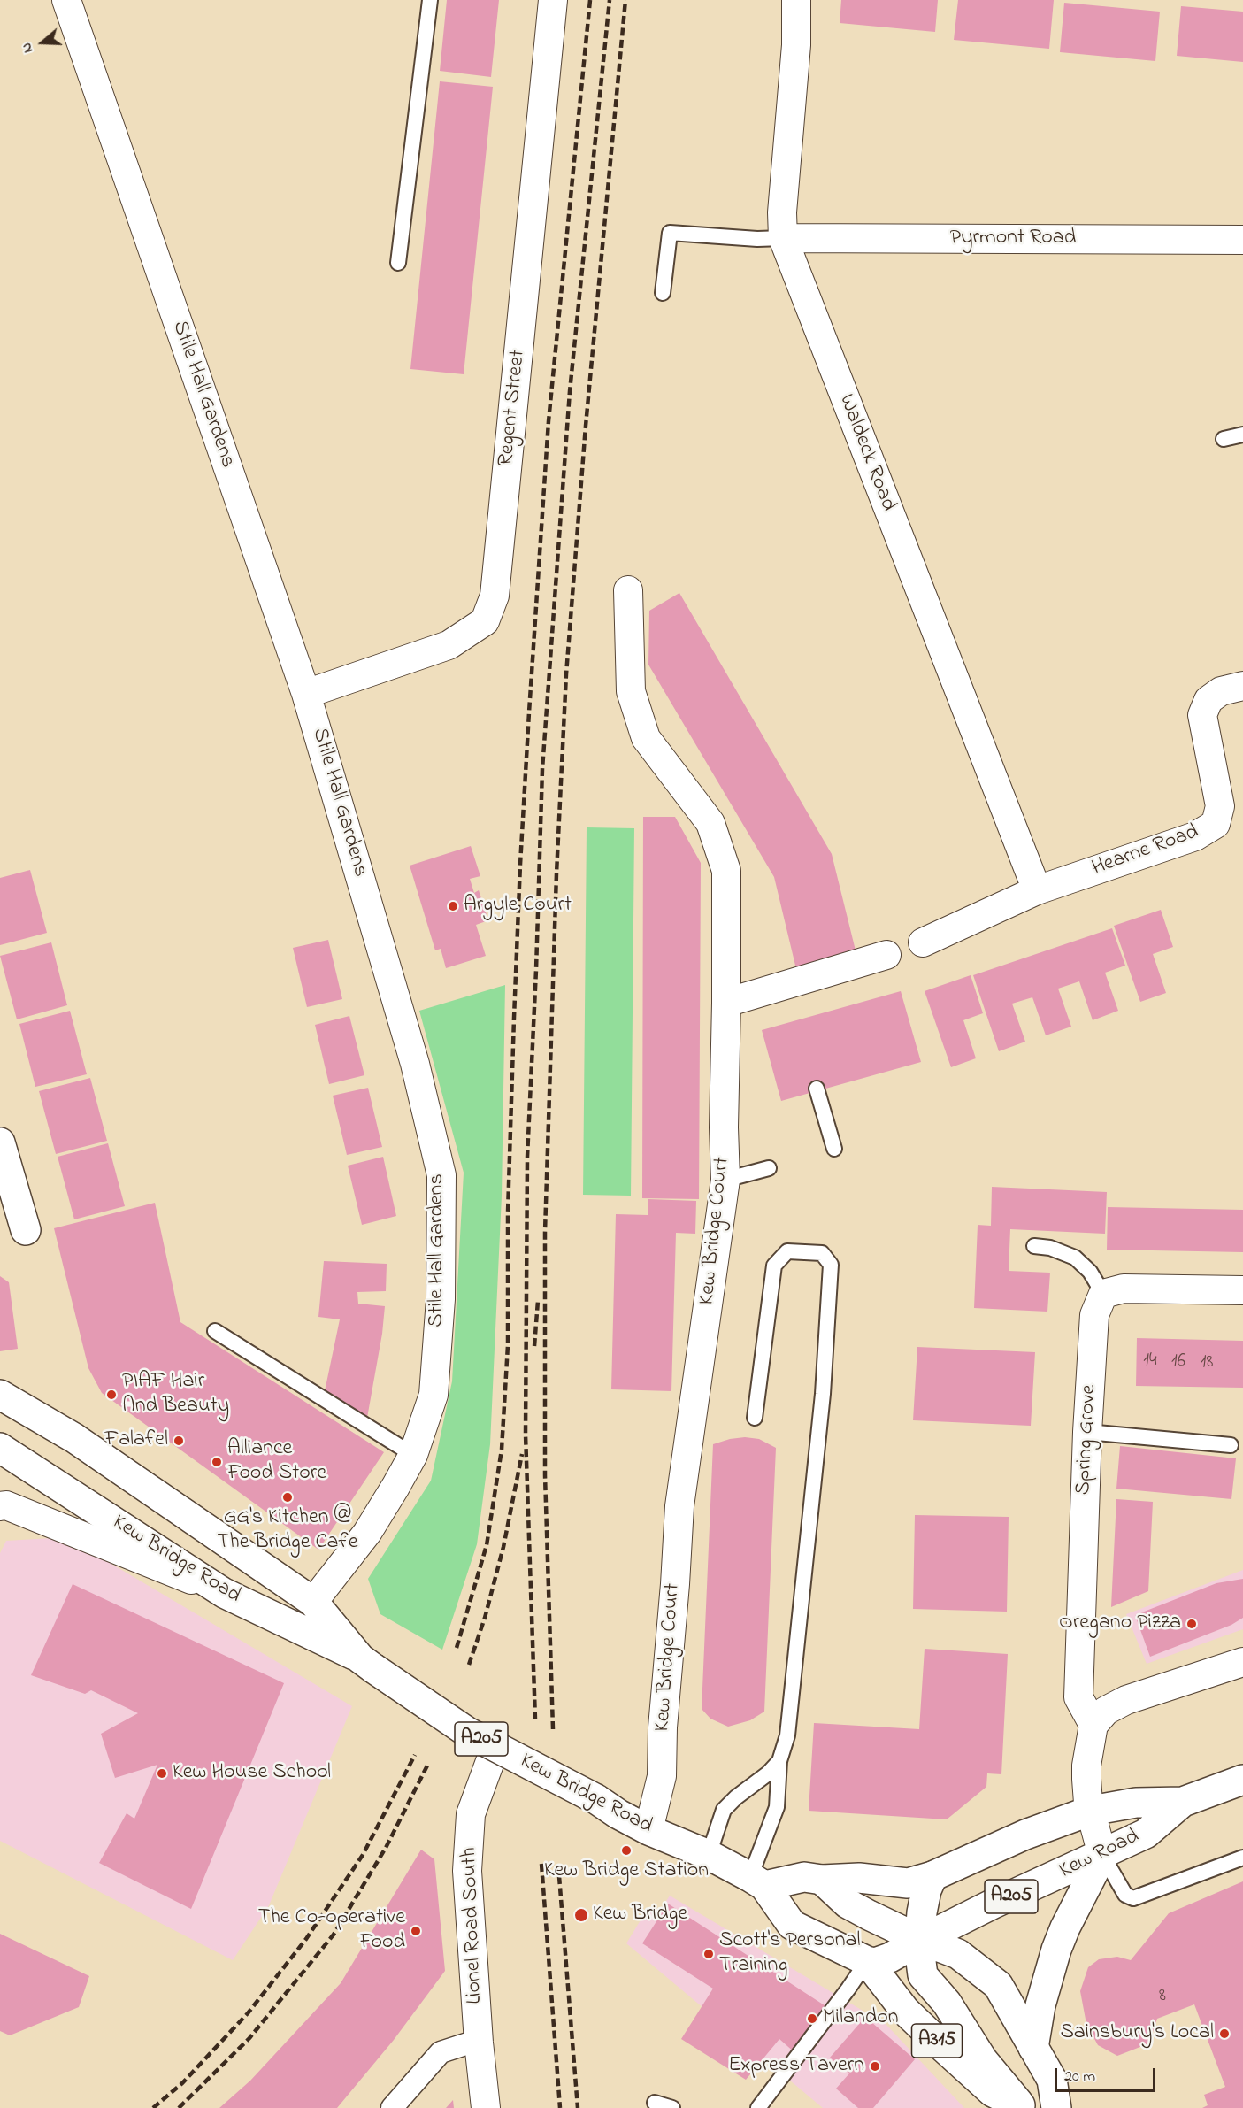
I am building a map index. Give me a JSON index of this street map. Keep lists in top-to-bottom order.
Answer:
{
  "streets": {
    "main road": [
      "Kew Bridge Road",
      "A205",
      "Kew Road",
      "A315"
    ],
    "street": [
      "Pyrmont Road",
      "Stile Hall Gardens",
      "Regent Street",
      "Waldeck Road",
      "Hearne Road",
      "Kew Bridge Court",
      "Spring Grove",
      "Lionel Road South"
    ]
  },
  "crossings": [
    ["Pyrmont Road", "Waldeck Road"],
    ["Stile Hall Gardens", "Regent Street"],
    ["Stile Hall Gardens", "Kew Bridge Road"],
    ["Waldeck Road", "Hearne Road"],
    ["Kew Bridge Court", "Kew Bridge Road"],
    ["Kew Bridge Road", "A205"],
    ["Kew Bridge Road", "Kew Road"],
    ["Kew Bridge Road", "Lionel Road South"],
    ["Kew Bridge Road", "A315"],
    ["A205", "Kew Road"],
    ["A205", "A315"],
    ["Kew Road", "A315"]
  ],
  "places": [
    "Argyle Court",
    "PIAF Hair And Beauty",
    "Falafel",
    "Alliance Food Store",
    "GG's Kitchen @ The Bridge Cafe",
    "Oregano Pizza",
    "Kew House School",
    "Kew Bridge Station",
    "Kew Bridge",
    "The Co-operative Food",
    "Scott's Personal Training",
    "Milandon",
    "Sainsbury's Local",
    "Express Tavern"
  ],
  "house_numbers": [
    "14",
    "16",
    "18",
    "8"
  ],
  "scale_bar": "20 m",
  "north": "left"
}
